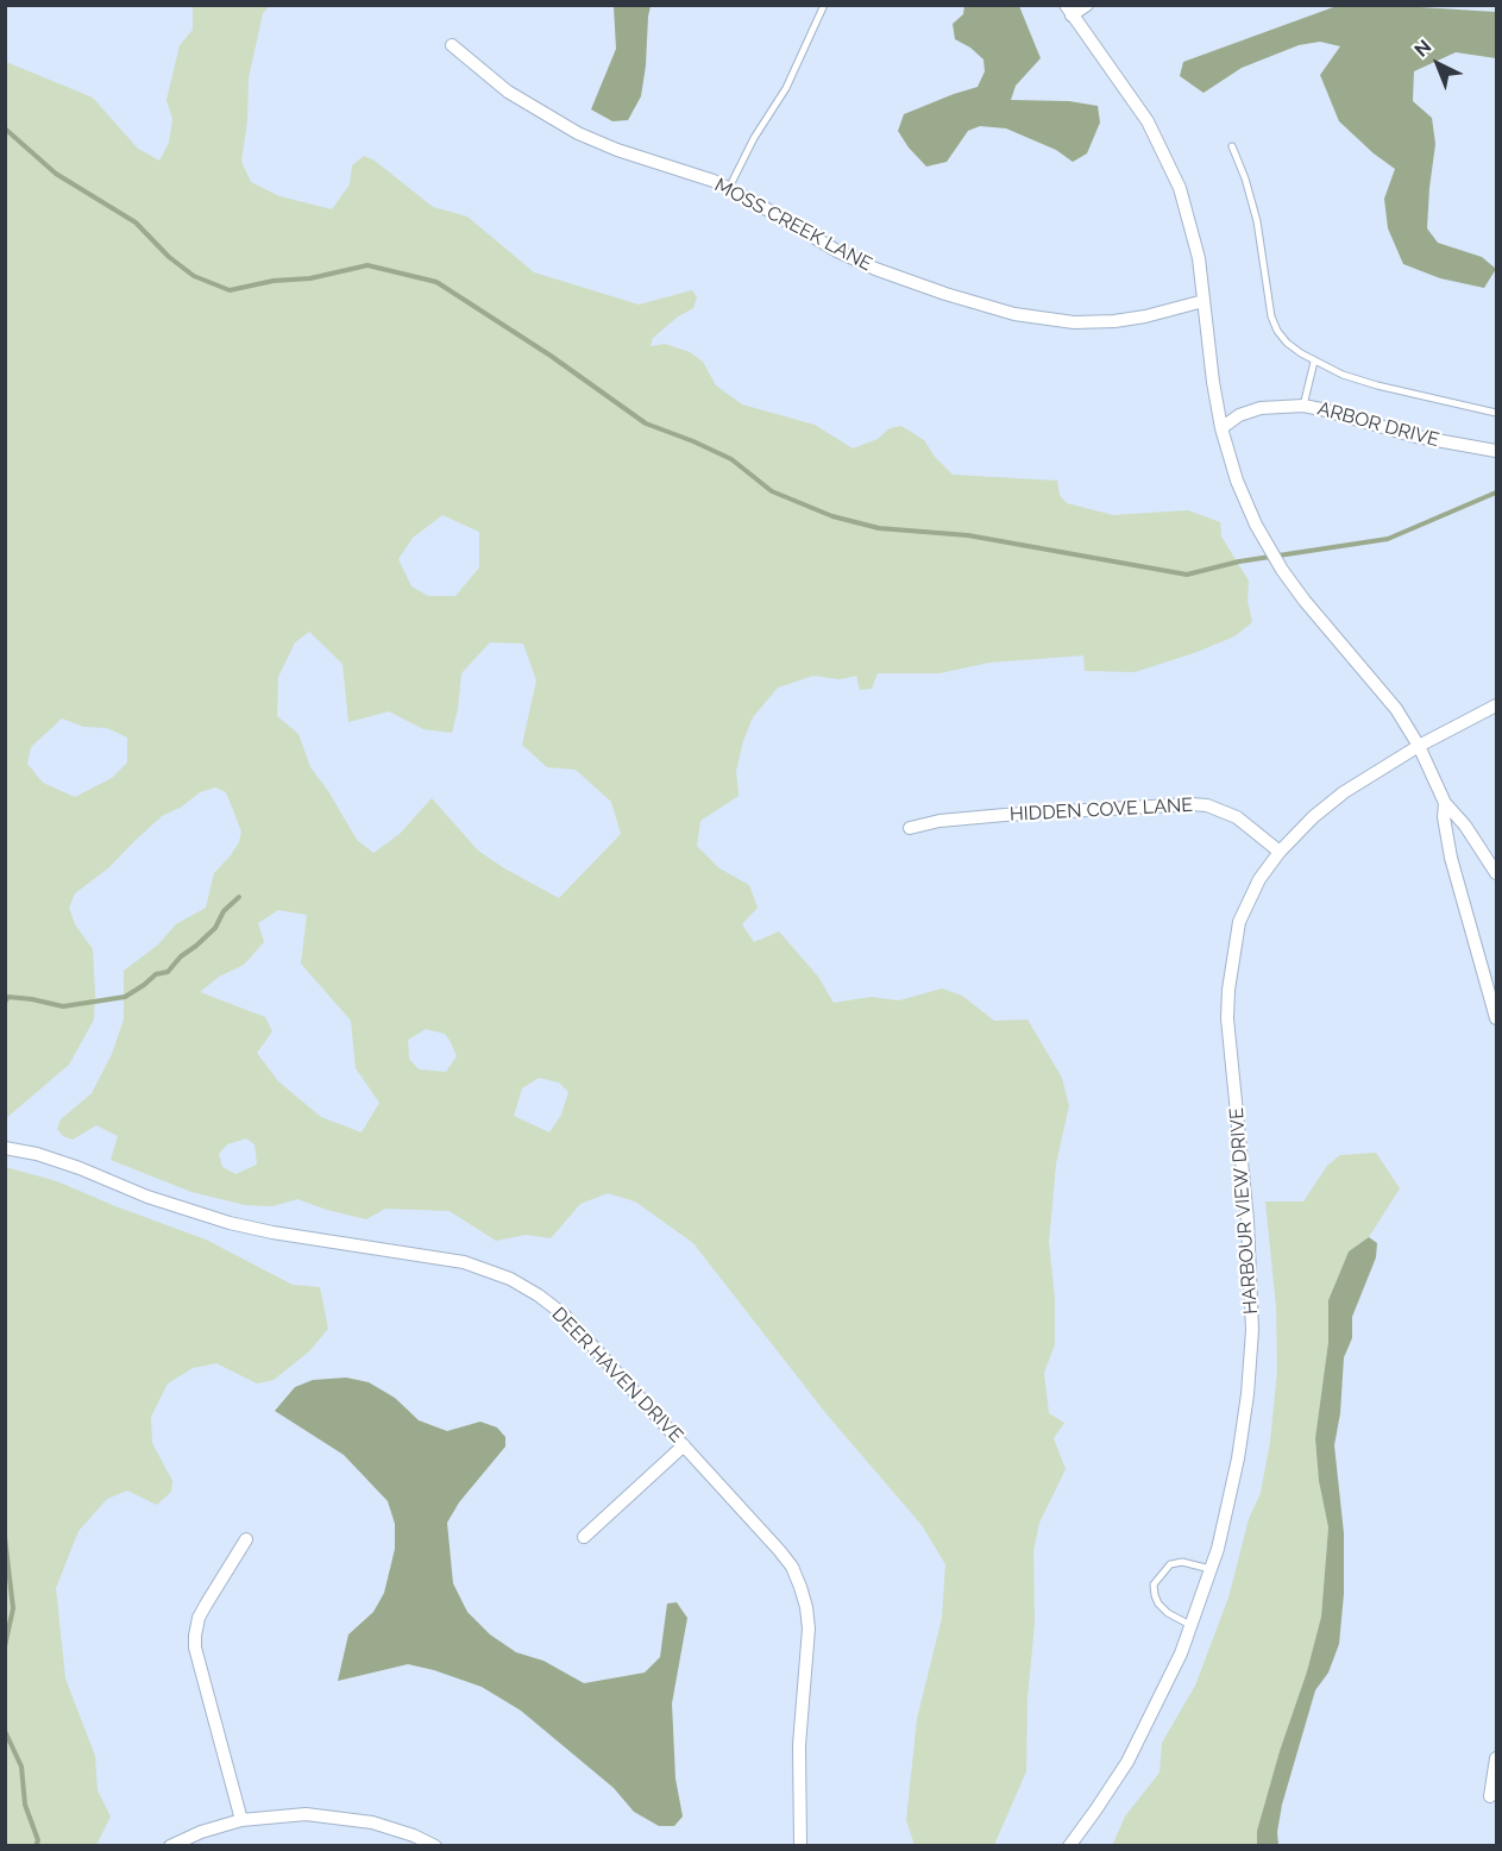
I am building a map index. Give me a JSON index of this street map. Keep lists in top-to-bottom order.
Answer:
{
  "streets": {
    "street": [
      "MOSS CREEK LANE",
      "ARBOR DRIVE",
      "HIDDEN COVE LANE",
      "HARBOUR VIEW DRIVE",
      "DEER HAVEN DRIVE"
    ]
  },
  "crossings": [
    ["HIDDEN COVE LANE", "HARBOUR VIEW DRIVE"]
  ],
  "north": "top left"
}
